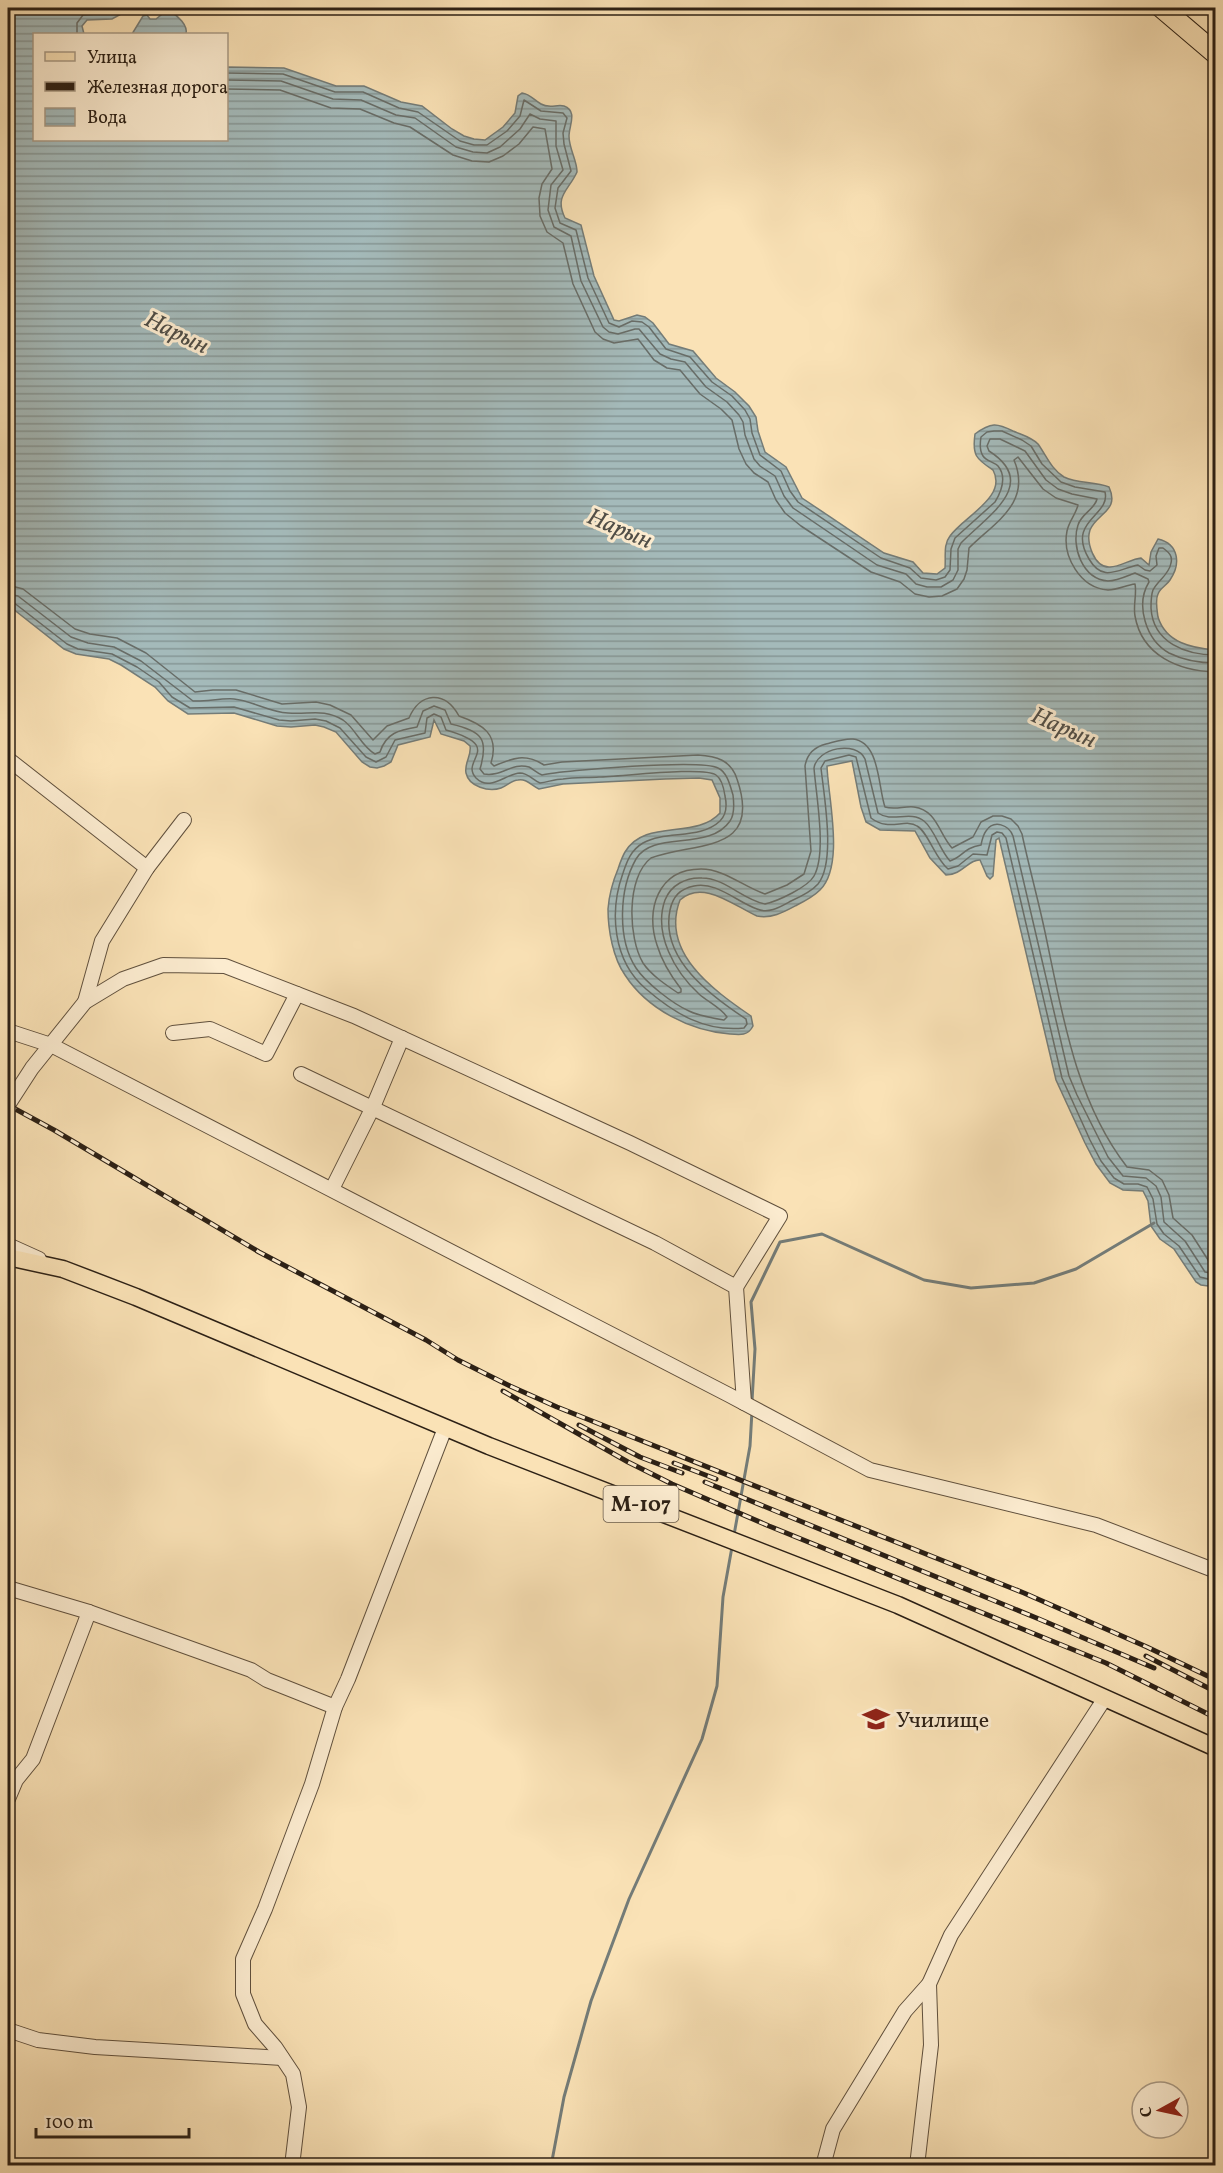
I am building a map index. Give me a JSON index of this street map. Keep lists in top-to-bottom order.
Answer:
{
  "streets": {
    "main road": ["М-107"]
  },
  "water": ["Нарын"],
  "places": {
    "school or university": ["Училище"]
  },
  "legend": ["Улица", "Железная дорога", "Вода"],
  "scale_bar": "100 m",
  "north": "left"
}
